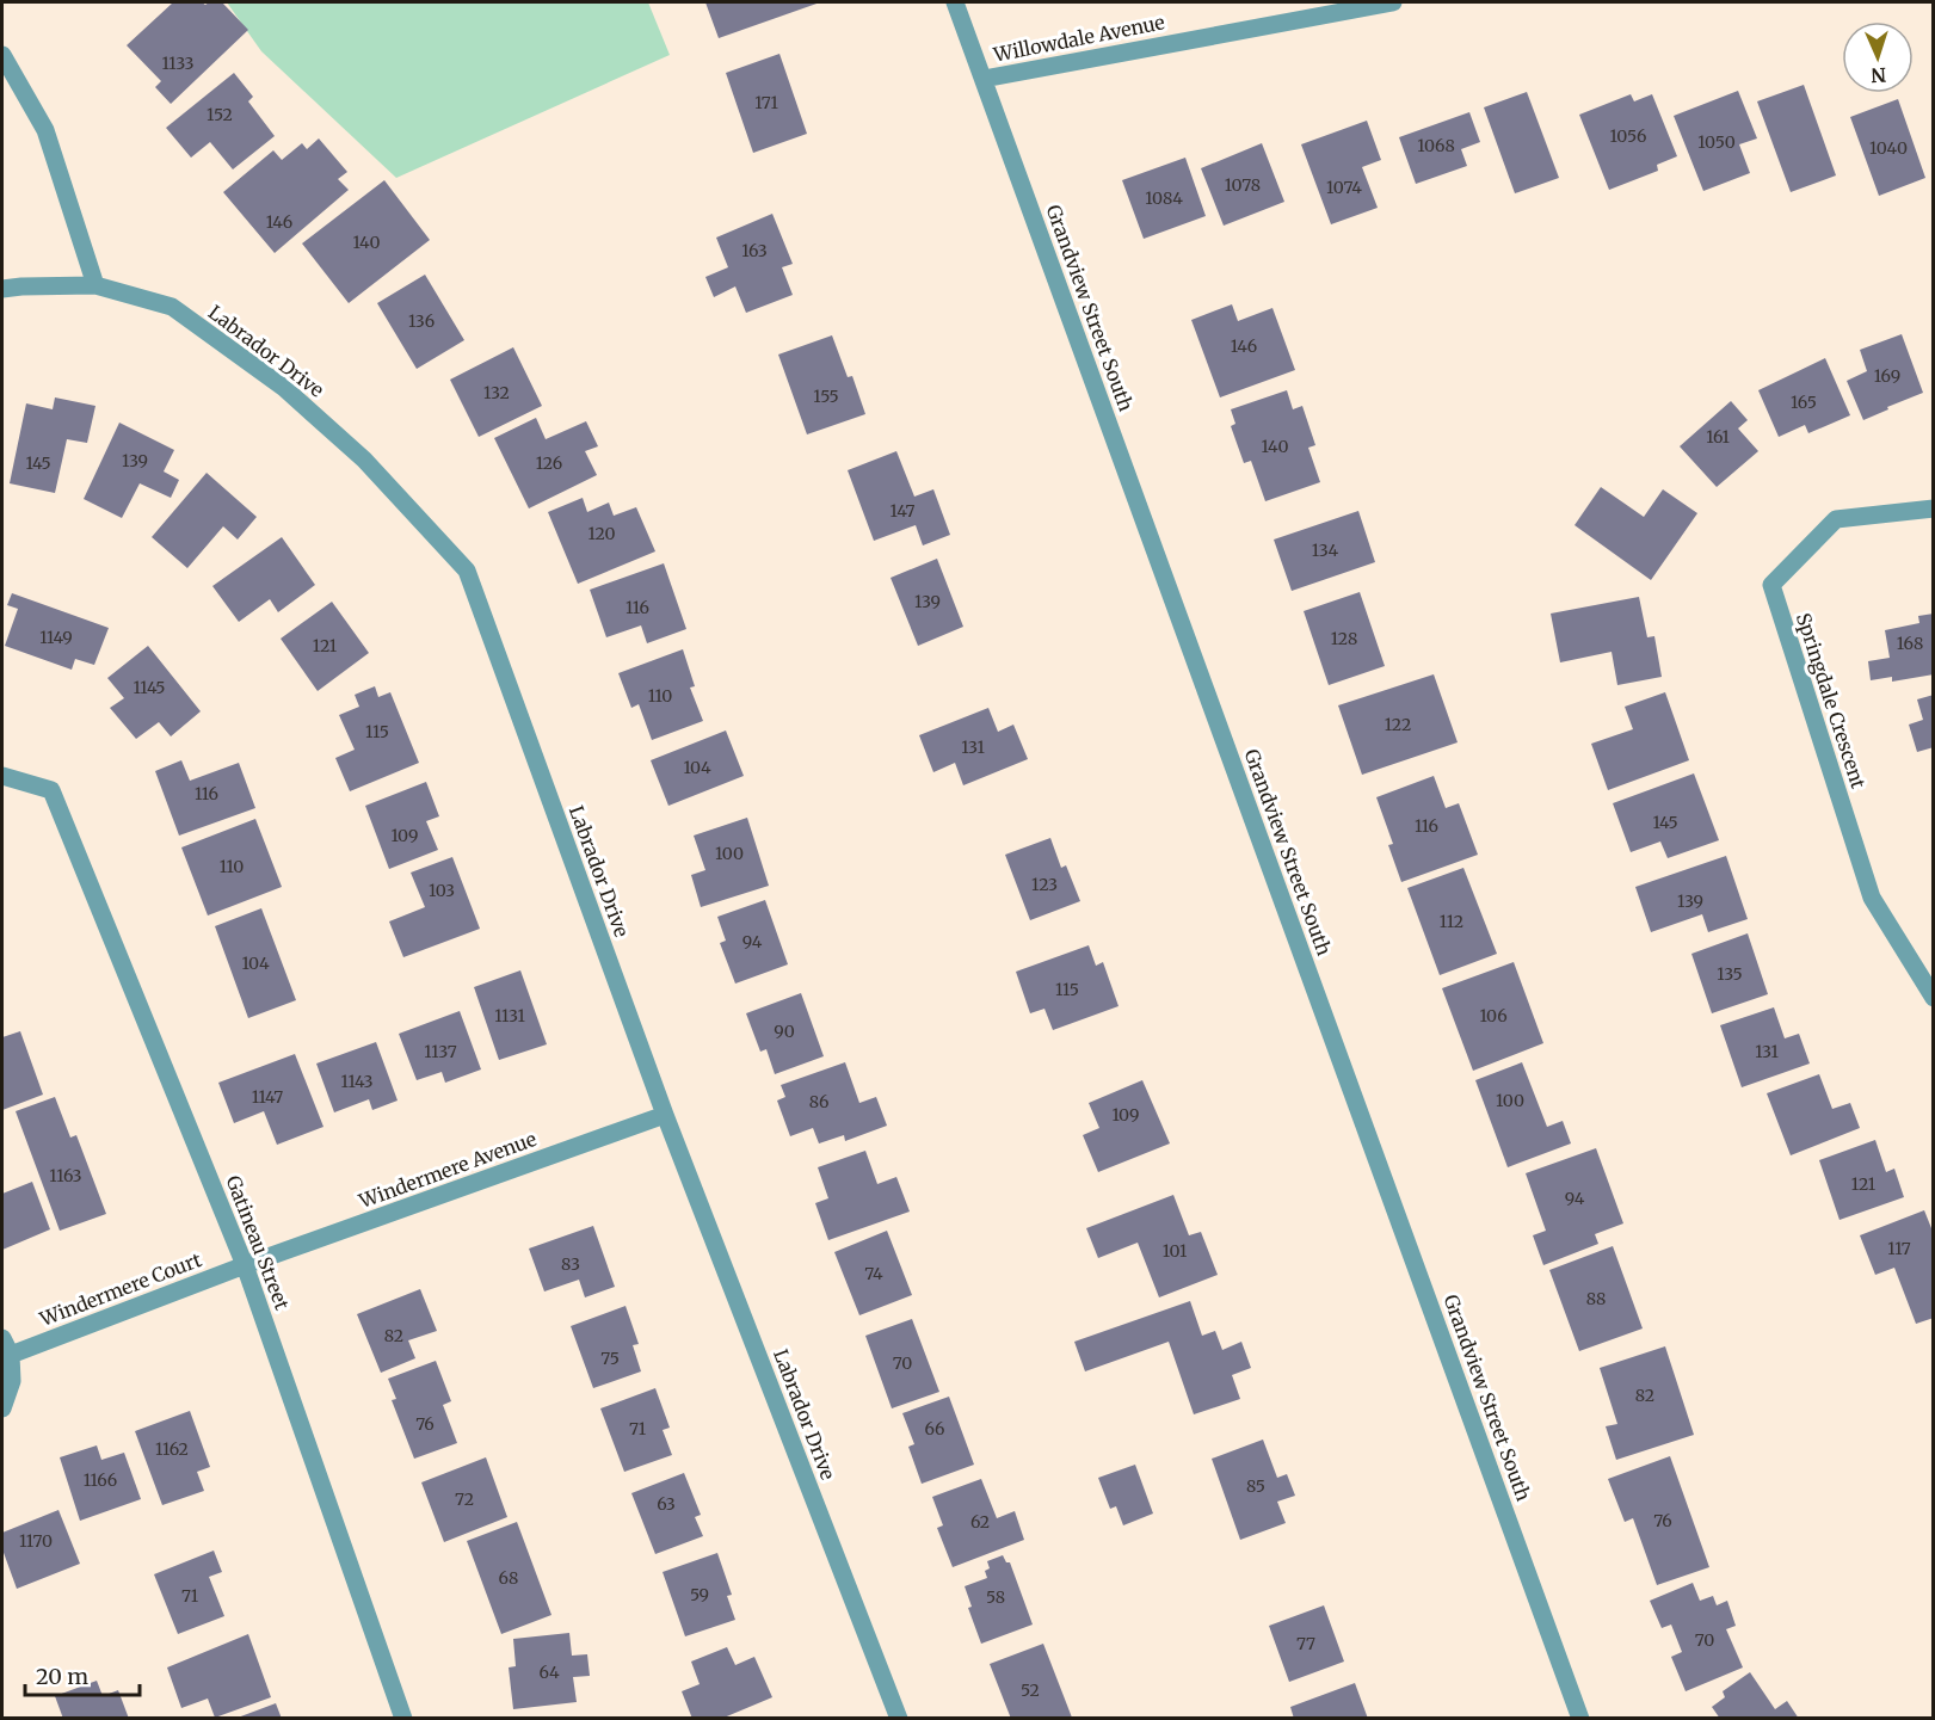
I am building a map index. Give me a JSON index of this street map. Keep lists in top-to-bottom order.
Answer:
{
  "streets": {
    "street": [
      "Willowdale Avenue",
      "Grandview Street South",
      "Labrador Drive",
      "Springdale Crescent",
      "Windermere Avenue",
      "Gatineau Street",
      "Windermere Court"
    ]
  },
  "crossings": [
    ["Willowdale Avenue", "Grandview Street South"],
    ["Labrador Drive", "Windermere Avenue"],
    ["Windermere Avenue", "Gatineau Street"],
    ["Windermere Avenue", "Windermere Court"],
    ["Gatineau Street", "Windermere Court"]
  ],
  "house_numbers": [
    "1133",
    "171",
    "152",
    "1056",
    "1050",
    "1068",
    "1040",
    "1078",
    "1074",
    "1084",
    "146",
    "140",
    "163",
    "136",
    "146",
    "169",
    "132",
    "155",
    "165",
    "161",
    "140",
    "139",
    "145",
    "126",
    "147",
    "120",
    "134",
    "139",
    "116",
    "1149",
    "128",
    "168",
    "121",
    "1145",
    "110",
    "122",
    "115",
    "131",
    "104",
    "116",
    "145",
    "116",
    "109",
    "100",
    "110",
    "123",
    "103",
    "139",
    "112",
    "94",
    "104",
    "135",
    "115",
    "1131",
    "106",
    "90",
    "1137",
    "131",
    "1143",
    "1147",
    "100",
    "86",
    "109",
    "1163",
    "121",
    "94",
    "117",
    "101",
    "83",
    "74",
    "88",
    "82",
    "75",
    "70",
    "82",
    "76",
    "71",
    "66",
    "1162",
    "1166",
    "85",
    "72",
    "63",
    "76",
    "62",
    "1170",
    "68",
    "59",
    "71",
    "58",
    "70",
    "77",
    "64",
    "52"
  ],
  "scale_bar": "20 m",
  "north": "bottom"
}
